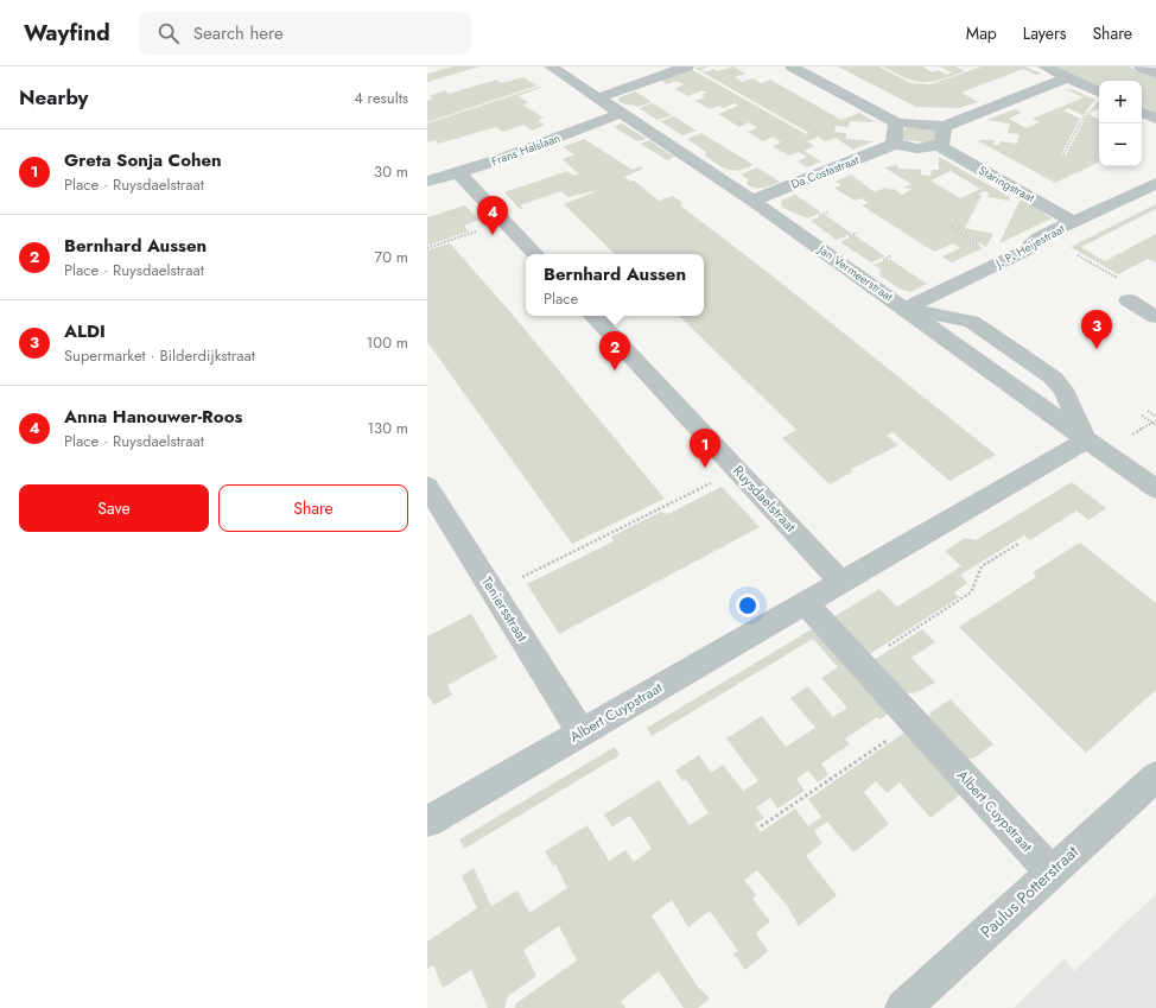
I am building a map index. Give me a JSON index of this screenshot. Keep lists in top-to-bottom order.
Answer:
{
  "streets": {
    "street": [
      "Frans Halslaan",
      "Da Costastraat",
      "Staringstraat",
      "J. P. Heijestraat",
      "Jan Vermeerstraat",
      "Ruysdaelstraat",
      "Teniersstraat",
      "Albert Cuypstraat",
      "Paulus Potterstraat"
    ]
  },
  "crossings": [
    ["Frans Halslaan", "Jan Vermeerstraat"],
    ["Da Costastraat", "Staringstraat"],
    ["Da Costastraat", "Jan Vermeerstraat"],
    ["Staringstraat", "J. P. Heijestraat"],
    ["J. P. Heijestraat", "Jan Vermeerstraat"],
    ["Jan Vermeerstraat", "Albert Cuypstraat"],
    ["Ruysdaelstraat", "Albert Cuypstraat"],
    ["Teniersstraat", "Albert Cuypstraat"],
    ["Albert Cuypstraat", "Paulus Potterstraat"]
  ],
  "page": {
    "header": "Wayfind",
    "search": "Search here",
    "nav": ["Map", "Layers", "Share"],
    "heading": ["Nearby", "4 results"],
    "map_buttons": ["+", "−"],
    "list": [
      {
        "mark": "1",
        "name": "Greta Sonja Cohen",
        "note": "Place · Ruysdaelstraat",
        "value": "30 m"
      },
      {
        "mark": "2",
        "name": "Bernhard Aussen",
        "note": "Place · Ruysdaelstraat",
        "value": "70 m"
      },
      {
        "mark": "3",
        "name": "ALDI",
        "note": "Supermarket · Bilderdijkstraat",
        "value": "100 m"
      },
      {
        "mark": "4",
        "name": "Anna Hanouwer-Roos",
        "note": "Place · Ruysdaelstraat",
        "value": "130 m"
      }
    ],
    "pins": [
      "4",
      "3",
      "2",
      "1"
    ],
    "popup": ["Bernhard Aussen", "Place"],
    "buttons": ["Save", "Share"]
  }
}
